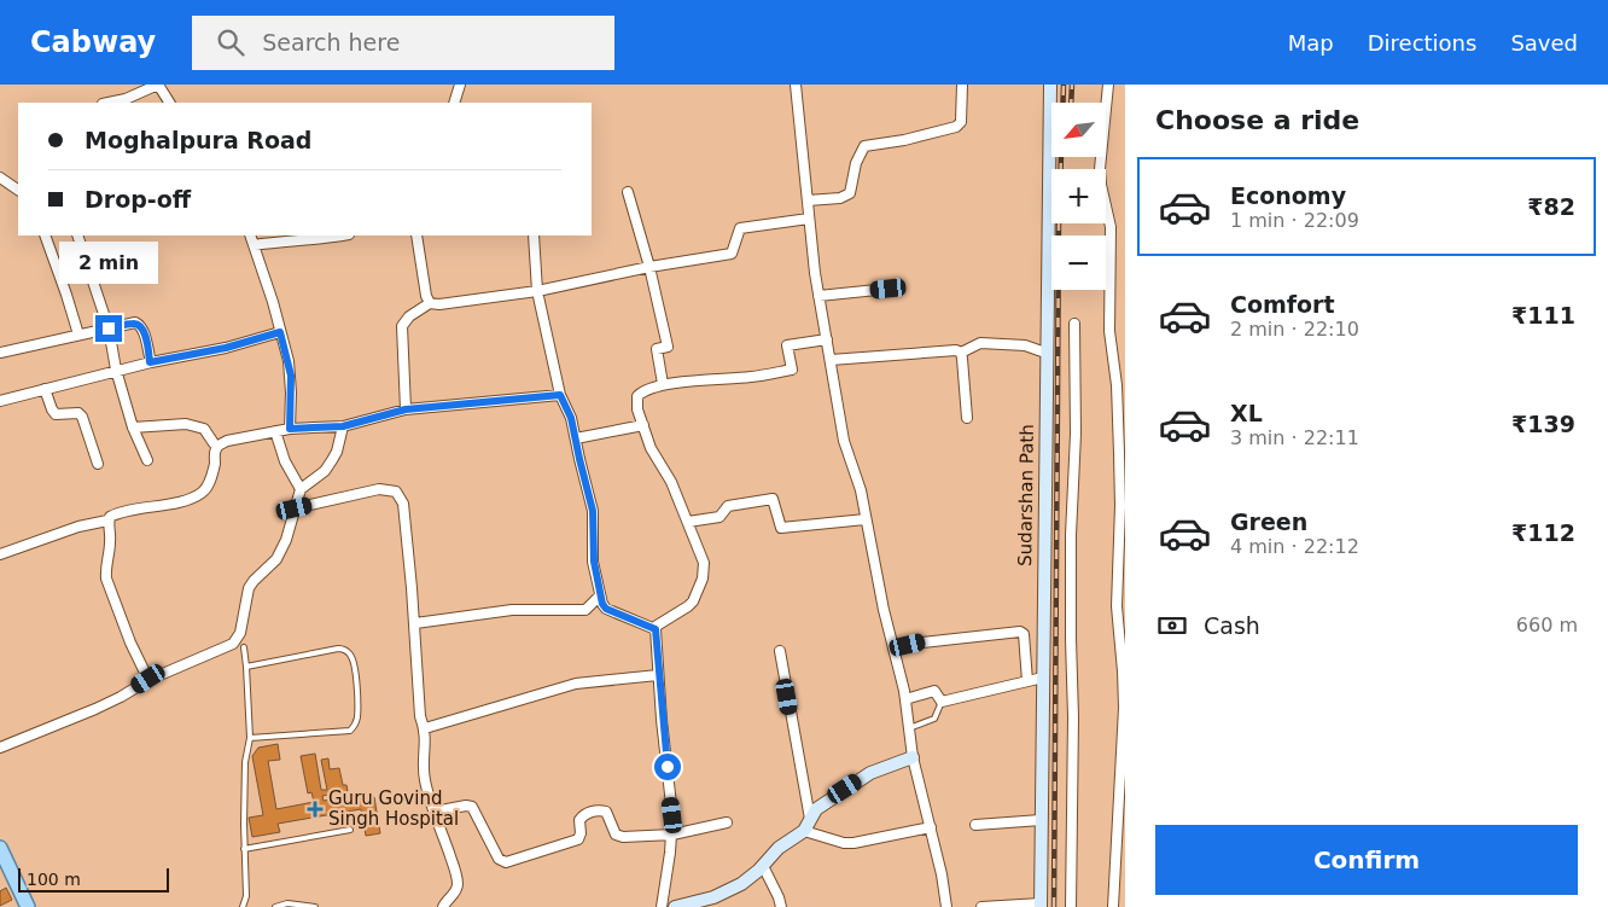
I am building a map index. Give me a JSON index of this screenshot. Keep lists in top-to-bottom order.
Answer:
{
  "streets": {
    "main road": ["Sudarshan Path"]
  },
  "places": {
    "health": ["Guru Govind Singh Hospital"]
  },
  "scale_bar": "100 m",
  "north": "bottom left",
  "page": {
    "header": "Cabway",
    "search": "Search here",
    "nav": ["Map", "Directions", "Saved"],
    "heading": "Choose a ride",
    "map_buttons": ["+", "−"],
    "banner": ["Moghalpura Road", "Drop-off"],
    "list": [
      {
        "name": "Economy",
        "note": "1 min · 22:09",
        "value": "₹82"
      },
      {
        "name": "Comfort",
        "note": "2 min · 22:10",
        "value": "₹111"
      },
      {
        "name": "XL",
        "note": "3 min · 22:11",
        "value": "₹139"
      },
      {
        "name": "Green",
        "note": "4 min · 22:12",
        "value": "₹112"
      }
    ],
    "bubble": "2 min",
    "pay": ["Cash", "660 m"],
    "buttons": "Confirm",
    "scale": "100 m"
  }
}
